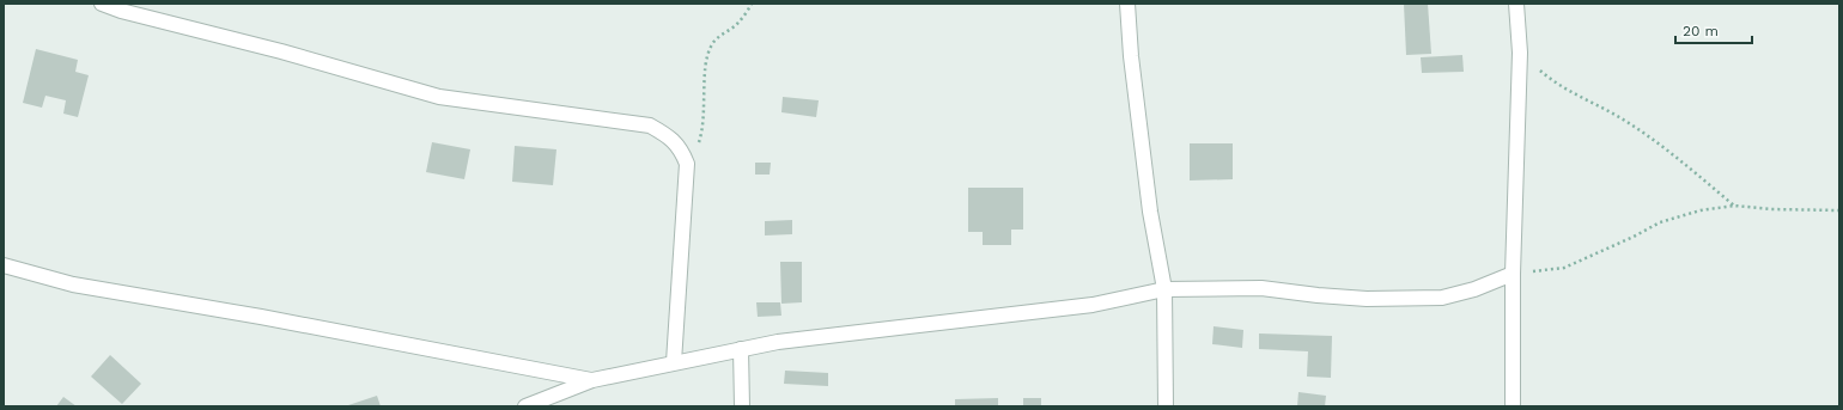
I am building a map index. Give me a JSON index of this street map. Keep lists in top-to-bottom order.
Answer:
{
  "scale_bar": "20 m"
}
